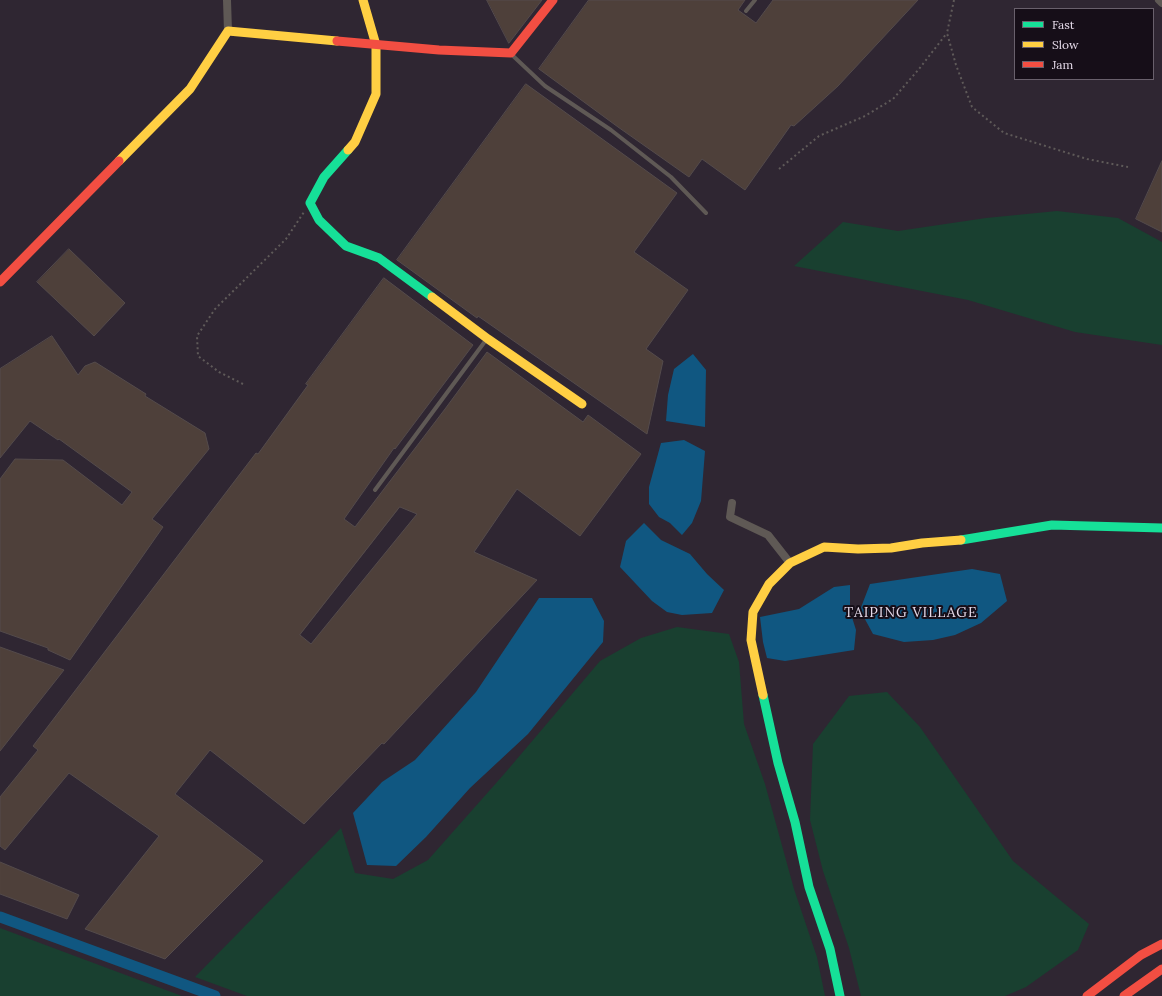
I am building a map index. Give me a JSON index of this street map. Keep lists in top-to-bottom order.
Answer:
{
  "districts": ["TAIPING VILLAGE"],
  "legend": ["Fast", "Slow", "Jam"]
}
